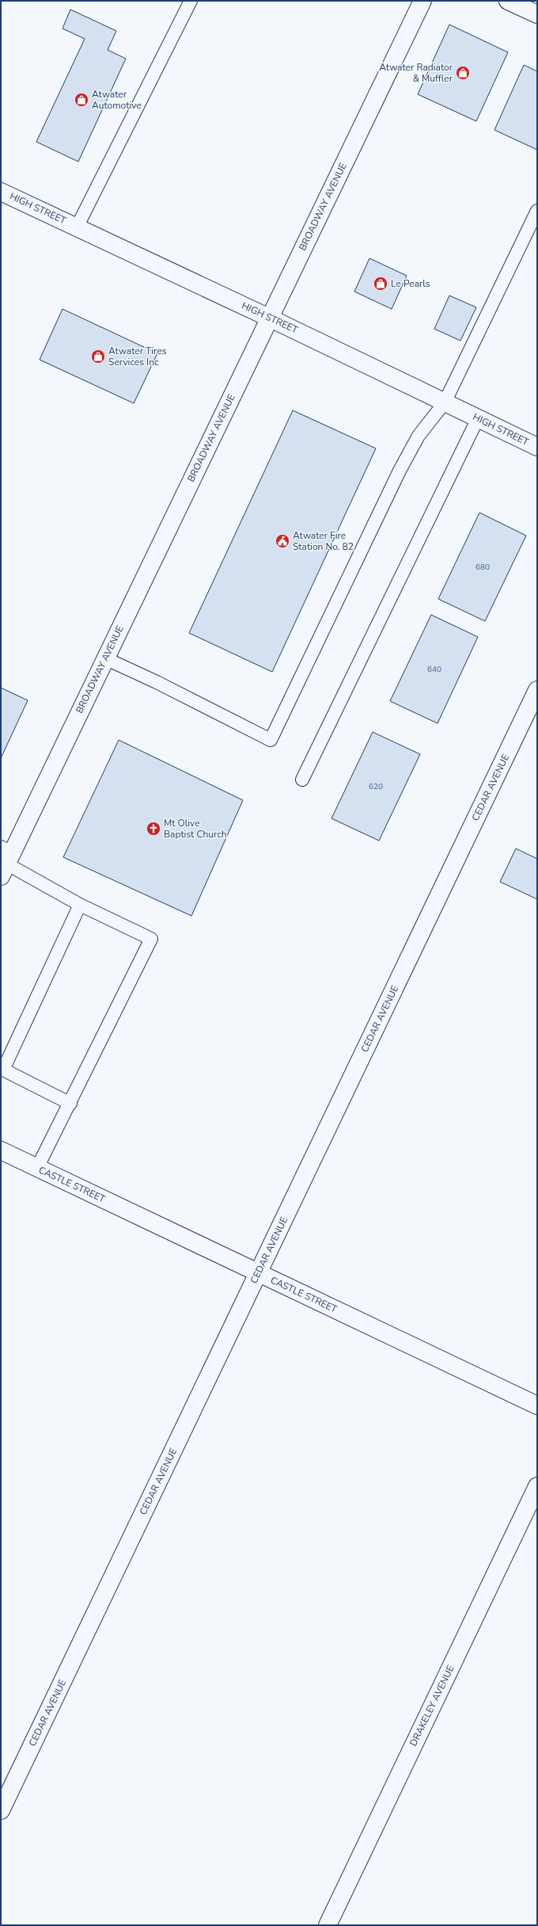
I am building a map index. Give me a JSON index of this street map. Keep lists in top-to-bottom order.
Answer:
{
  "streets": {
    "street": [
      "BROADWAY AVENUE",
      "HIGH STREET",
      "CEDAR AVENUE",
      "CASTLE STREET",
      "DRAKELEY AVENUE"
    ]
  },
  "crossings": [
    ["BROADWAY AVENUE", "HIGH STREET"],
    ["CEDAR AVENUE", "CASTLE STREET"]
  ],
  "places": {
    "shop": [
      "Atwater Radiator & Muffler",
      "Atwater Automotive",
      "Le Pearls",
      "Atwater Tires Services Inc"
    ],
    "public building": ["Atwater Fire Station No. 82"],
    "church": ["Mt Olive Baptist Church"]
  },
  "house_numbers": ["680", "640", "620"]
}
